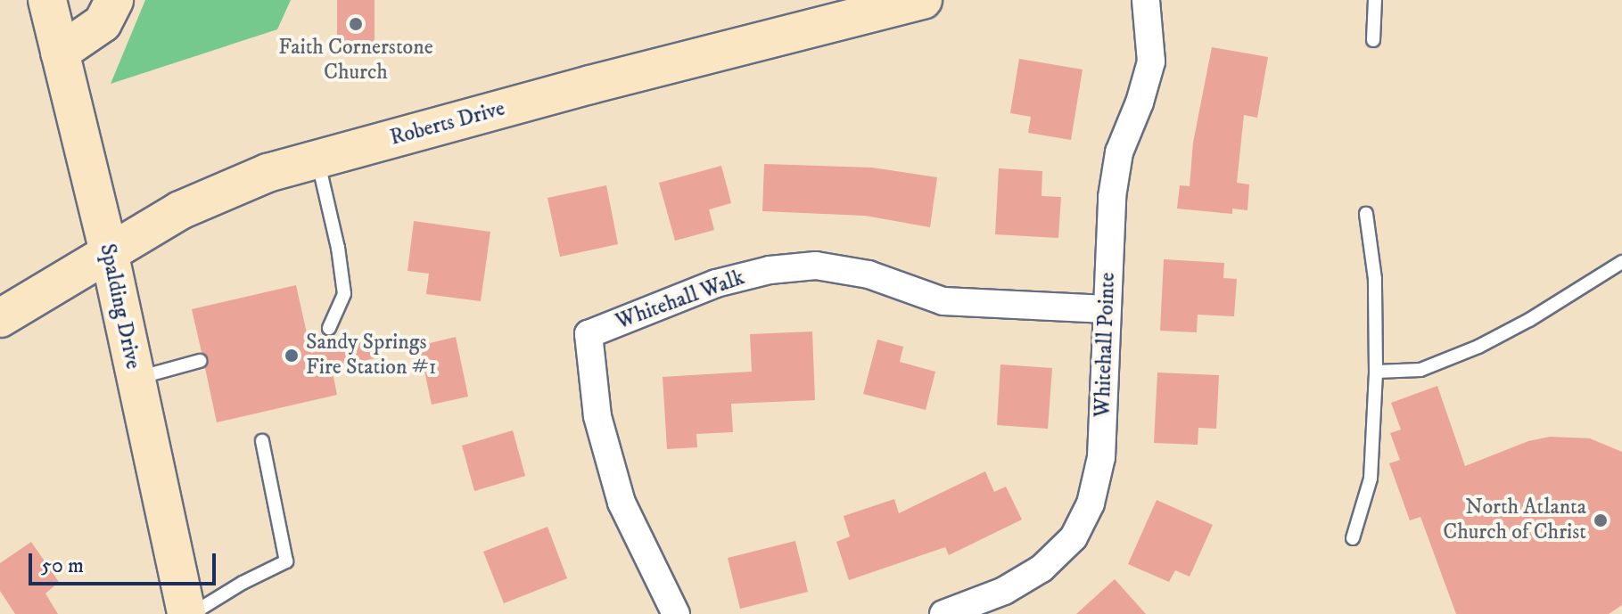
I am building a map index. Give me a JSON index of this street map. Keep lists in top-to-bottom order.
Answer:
{
  "streets": {
    "street": [
      "Roberts Drive",
      "Whitehall Walk",
      "Spalding Drive",
      "Whitehall Pointe"
    ]
  },
  "crossings": [
    ["Roberts Drive", "Spalding Drive"],
    ["Whitehall Walk", "Whitehall Pointe"]
  ],
  "places": ["Faith Cornerstone Church", "Sandy Springs Fire Station #1", "North Atlanta Church of Christ"],
  "scale_bar": "50 m"
}
